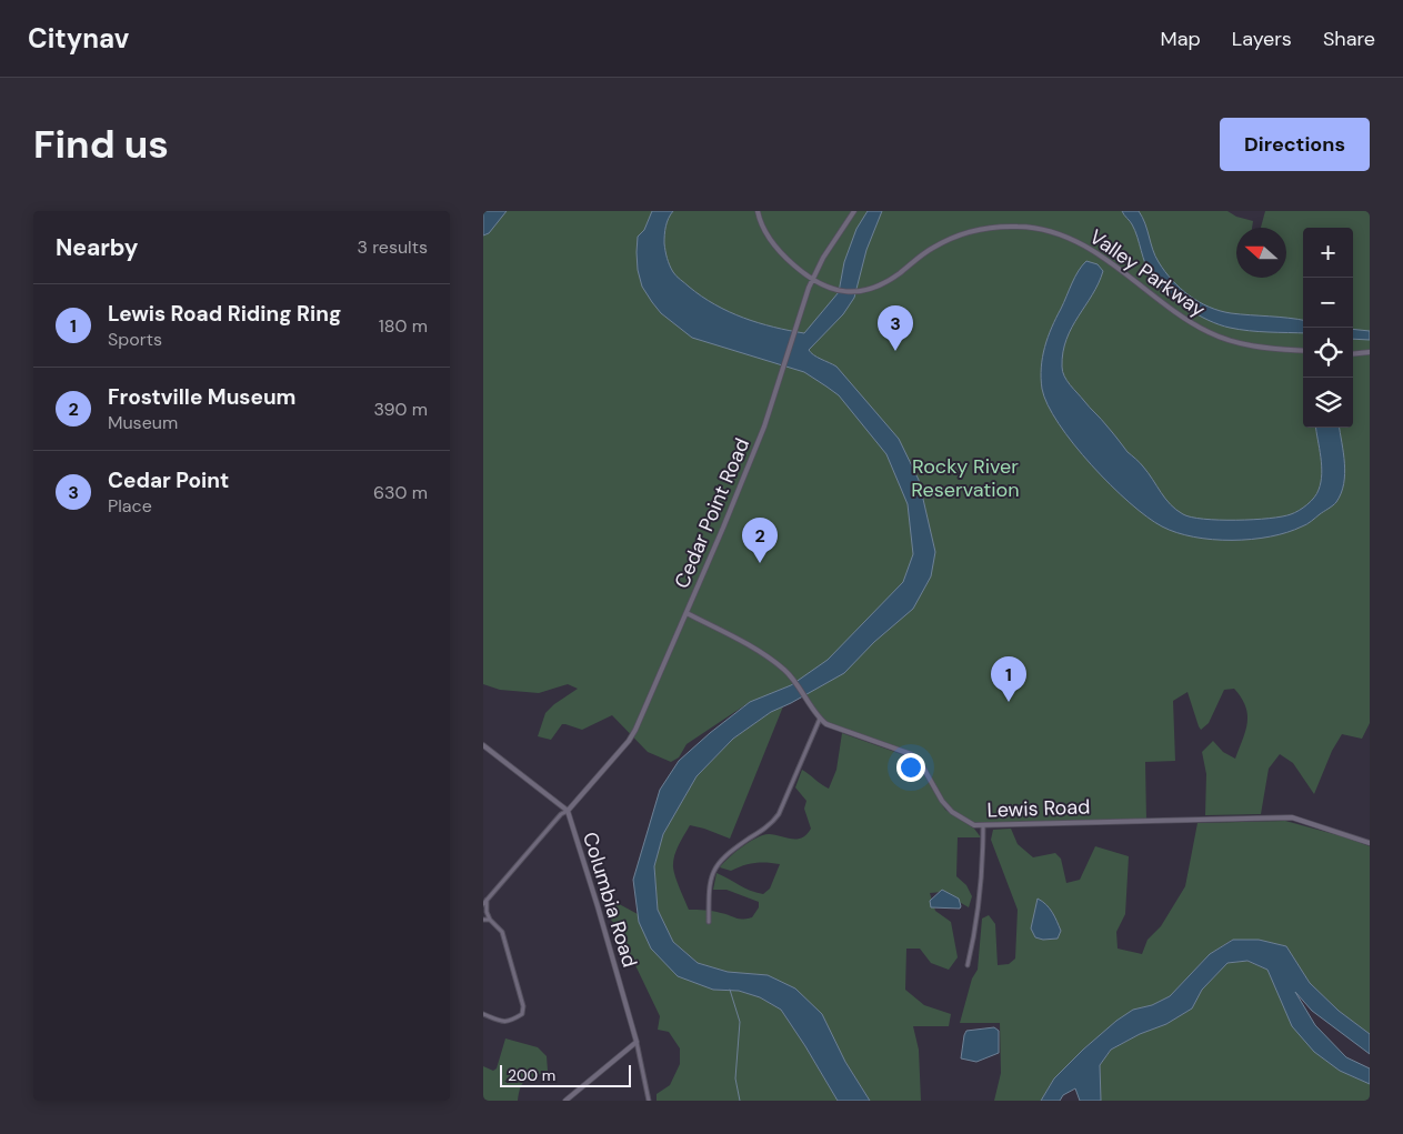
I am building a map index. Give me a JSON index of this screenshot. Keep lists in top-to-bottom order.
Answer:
{
  "streets": {
    "street": [
      "Valley Parkway",
      "Cedar Point Road",
      "Lewis Road",
      "Columbia Road"
    ]
  },
  "crossings": [
    ["Valley Parkway", "Cedar Point Road"],
    ["Cedar Point Road", "Columbia Road"]
  ],
  "parks": ["Rocky River Reservation"],
  "scale_bar": "200 m",
  "north": "left",
  "page": {
    "header": "Citynav",
    "nav": ["Map", "Layers", "Share"],
    "buttons": "Directions",
    "title": "Find us",
    "heading": ["Nearby", "3 results"],
    "map_buttons": ["+", "−"],
    "list": [
      {
        "mark": "1",
        "name": "Lewis Road Riding Ring",
        "note": "Sports",
        "value": "180 m"
      },
      {
        "mark": "2",
        "name": "Frostville Museum",
        "note": "Museum",
        "value": "390 m"
      },
      {
        "mark": "3",
        "name": "Cedar Point",
        "note": "Place",
        "value": "630 m"
      }
    ],
    "pins": ["3", "2", "1"],
    "scale": "200 m"
  }
}
